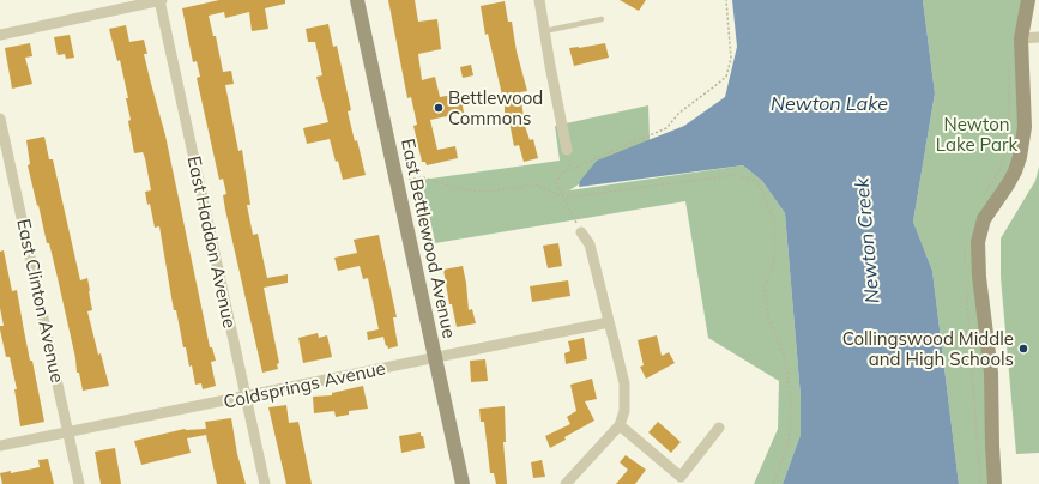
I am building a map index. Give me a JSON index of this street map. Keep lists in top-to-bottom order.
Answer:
{
  "streets": {
    "street": [
      "East Bettlewood Avenue",
      "East Haddon Avenue",
      "East Clinton Avenue",
      "Coldsprings Avenue"
    ]
  },
  "crossings": [
    ["East Bettlewood Avenue", "Coldsprings Avenue"],
    ["East Haddon Avenue", "Coldsprings Avenue"],
    ["East Clinton Avenue", "Coldsprings Avenue"]
  ],
  "water": ["Newton Lake", "Newton Creek"],
  "parks": ["Newton Lake Park"],
  "places": ["Bettlewood Commons", "Collingswood Middle and High Schools"]
}
